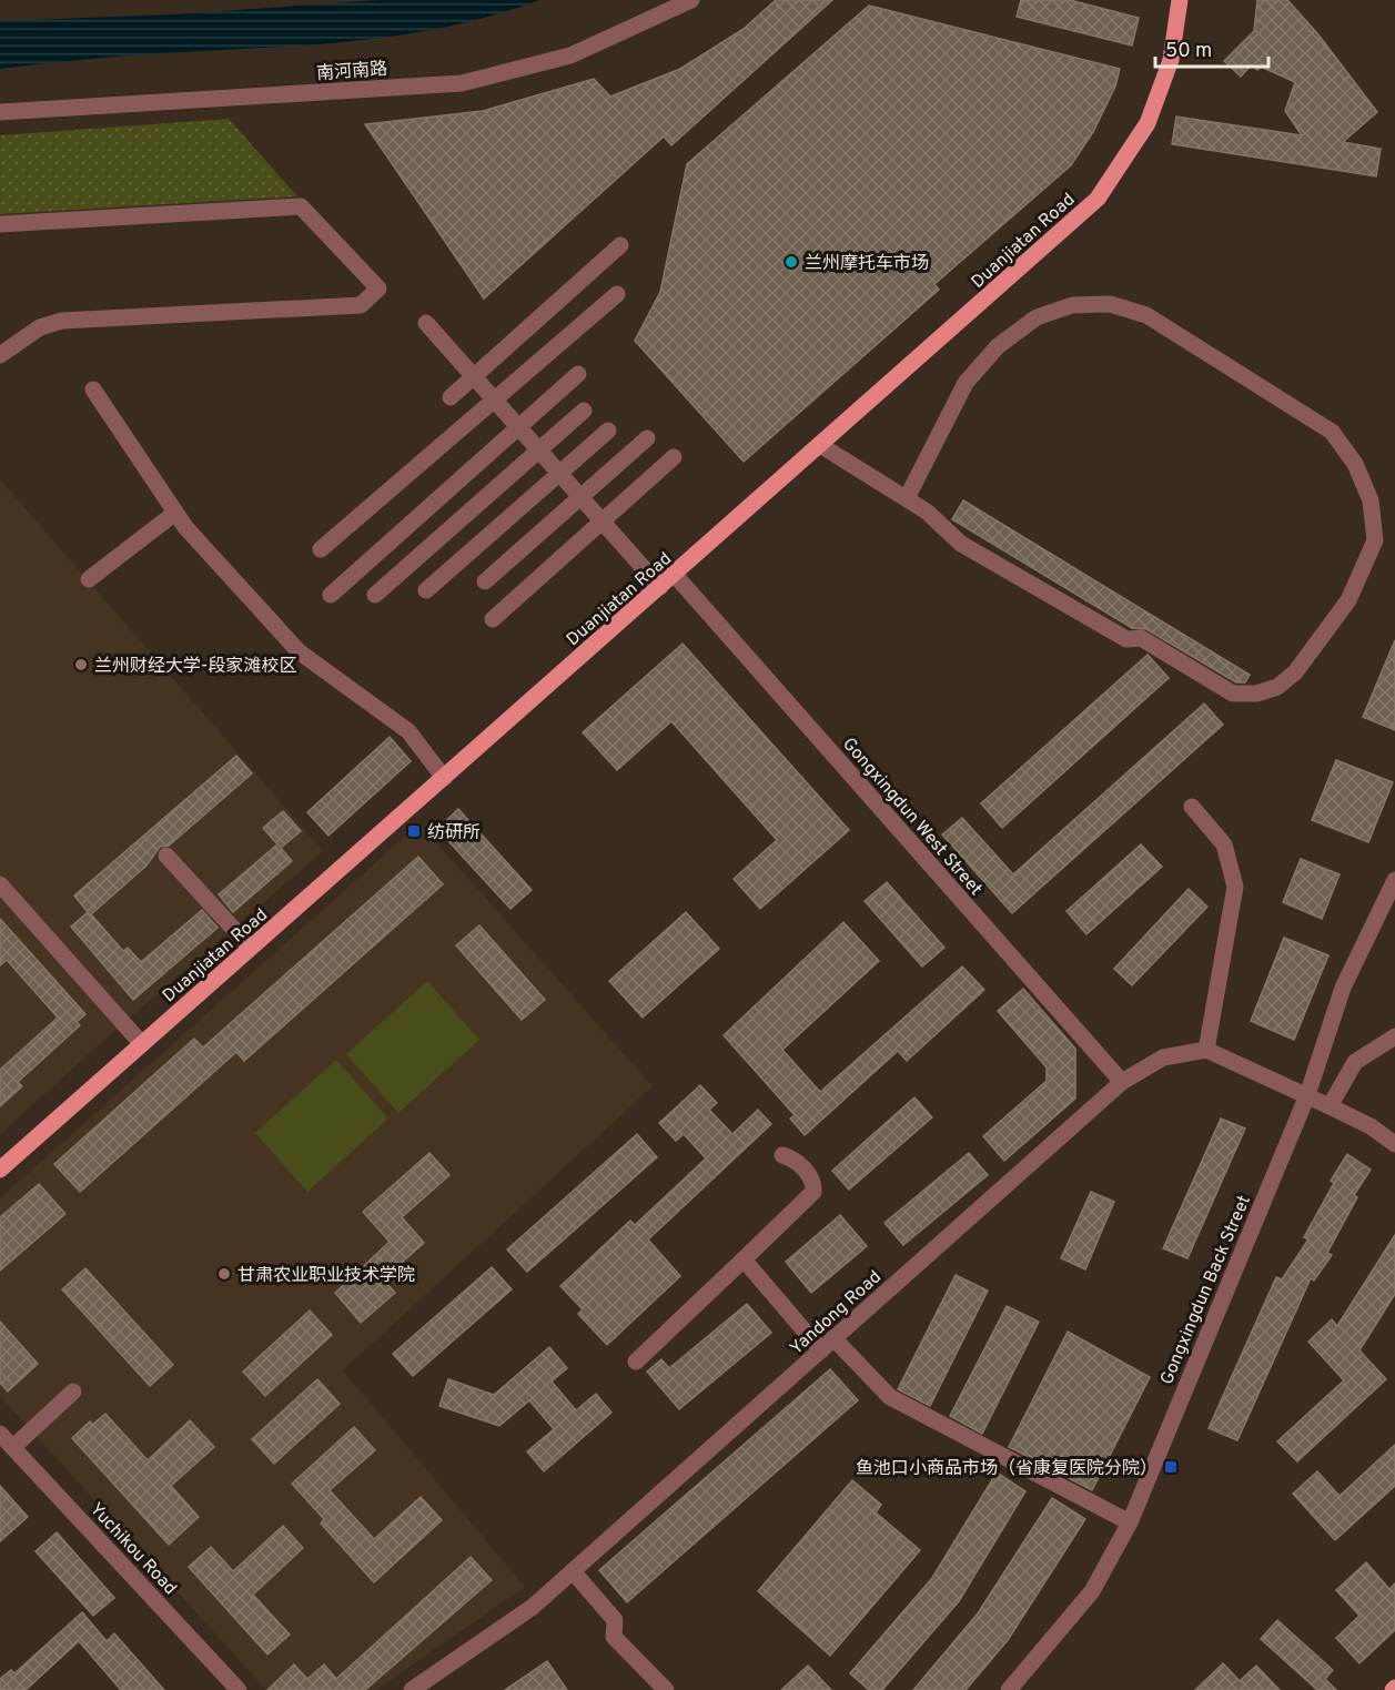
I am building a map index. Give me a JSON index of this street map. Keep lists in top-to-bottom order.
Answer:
{
  "streets": {
    "main road": ["Duanjiatan Road"],
    "street": [
      "南河南路",
      "Gongxingdun West Street",
      "Gongxingdun Back Street",
      "Yandong Road",
      "Yuchikou Road"
    ]
  },
  "crossings": [
    ["Duanjiatan Road", "Gongxingdun West Street"],
    ["Gongxingdun West Street", "Yandong Road"]
  ],
  "places": {
    "other": ["兰州摩托车市场", "兰州财经大学-段家滩校区", "甘肃农业职业技术学院"],
    "transit": ["纺研所", "鱼池口小商品市场（省康复医院分院）"]
  },
  "scale_bar": "50 m"
}
